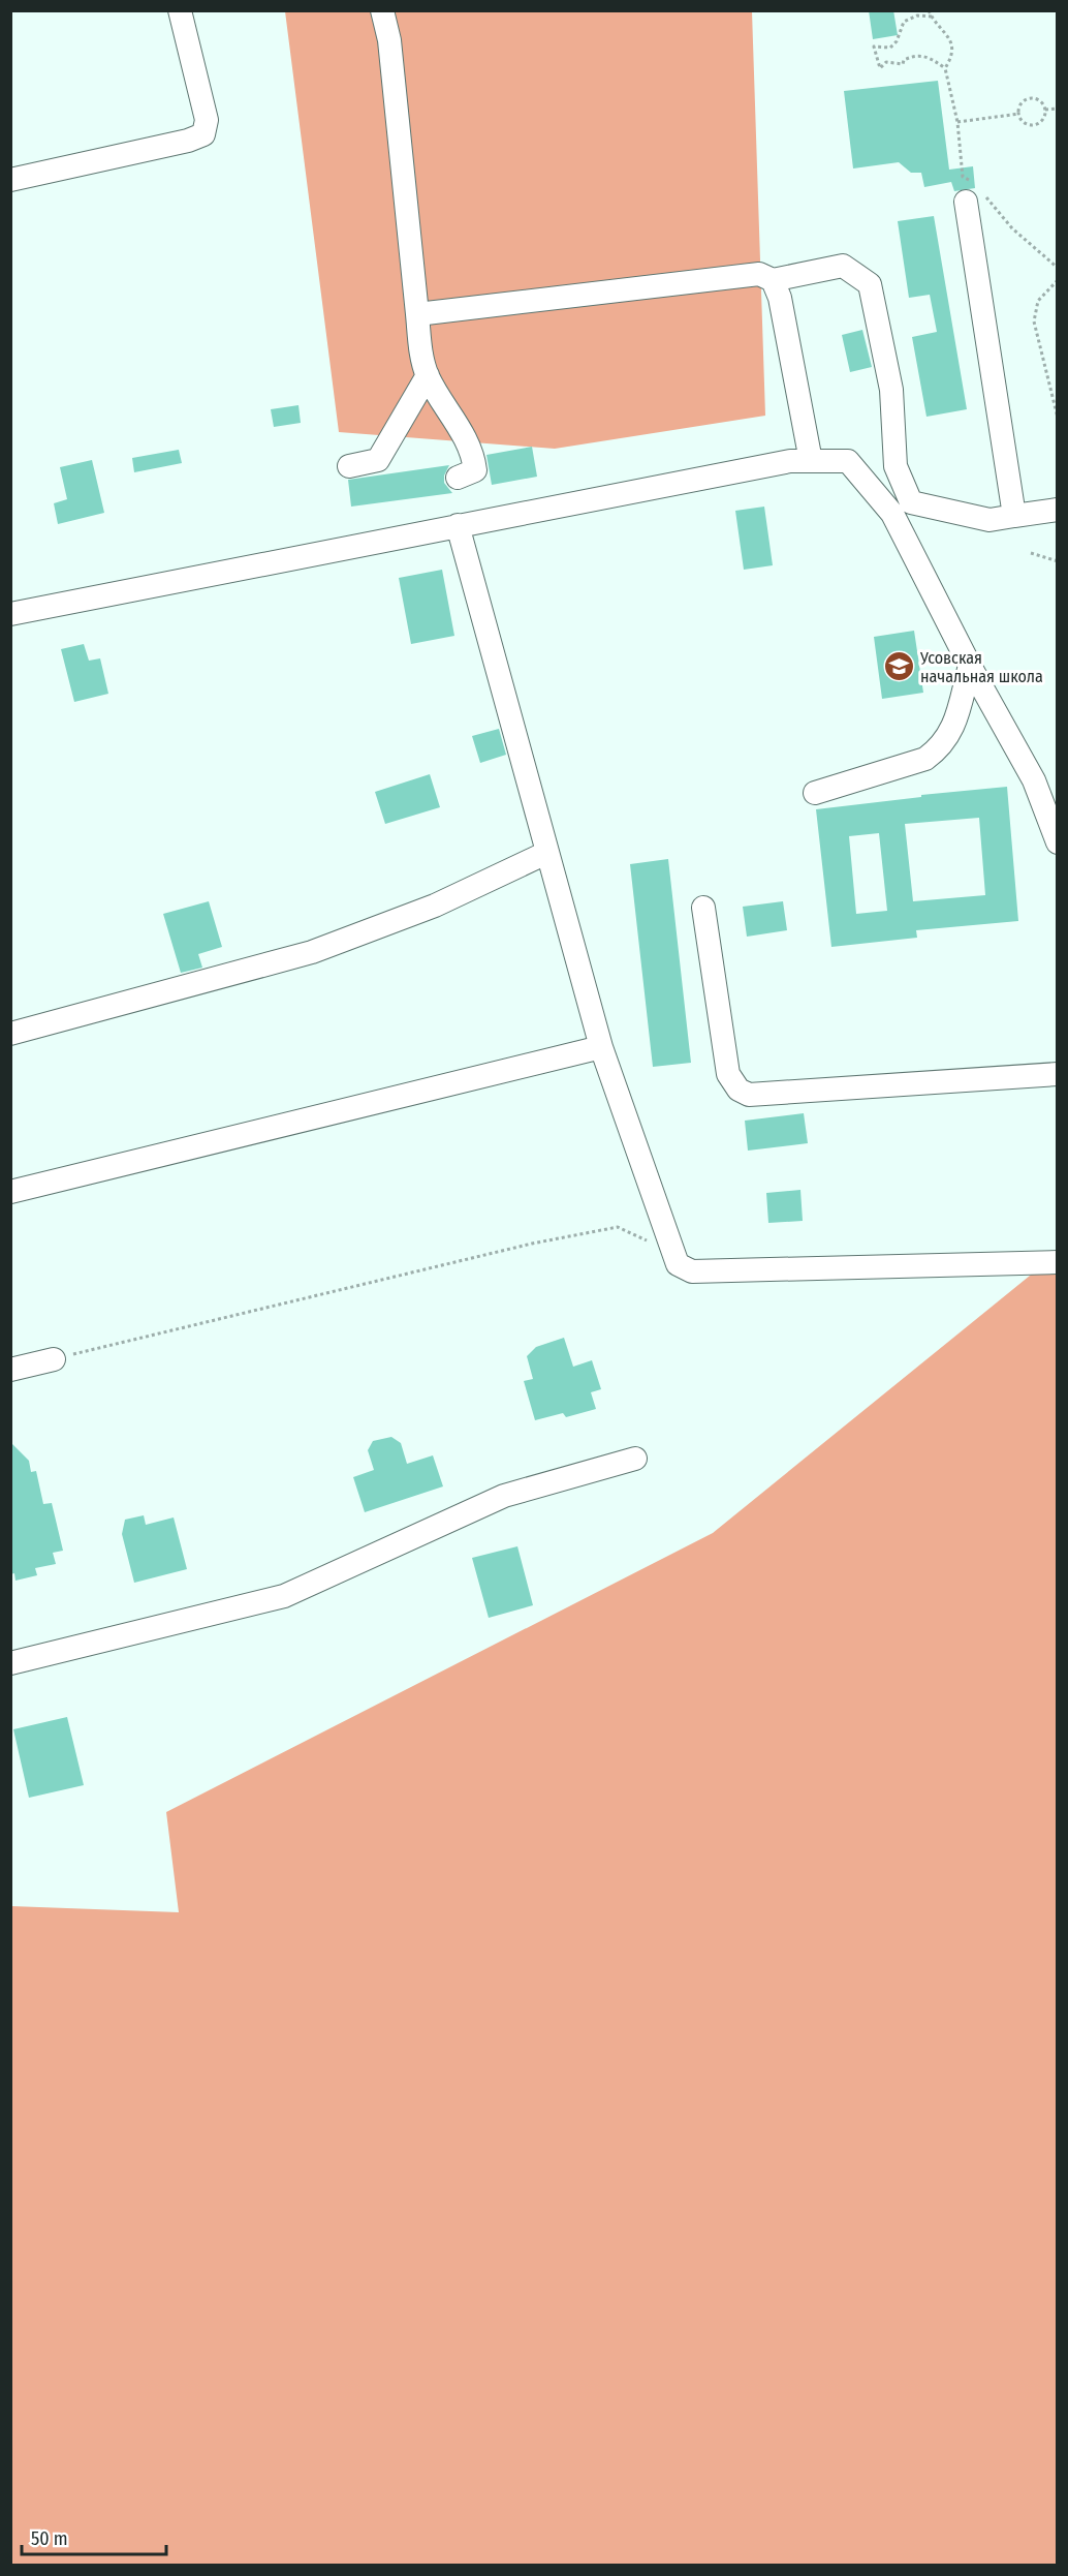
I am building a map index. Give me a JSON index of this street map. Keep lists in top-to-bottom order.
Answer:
{
  "places": {
    "school or university": ["Усовская начальная школа"]
  },
  "scale_bar": "50 m"
}
